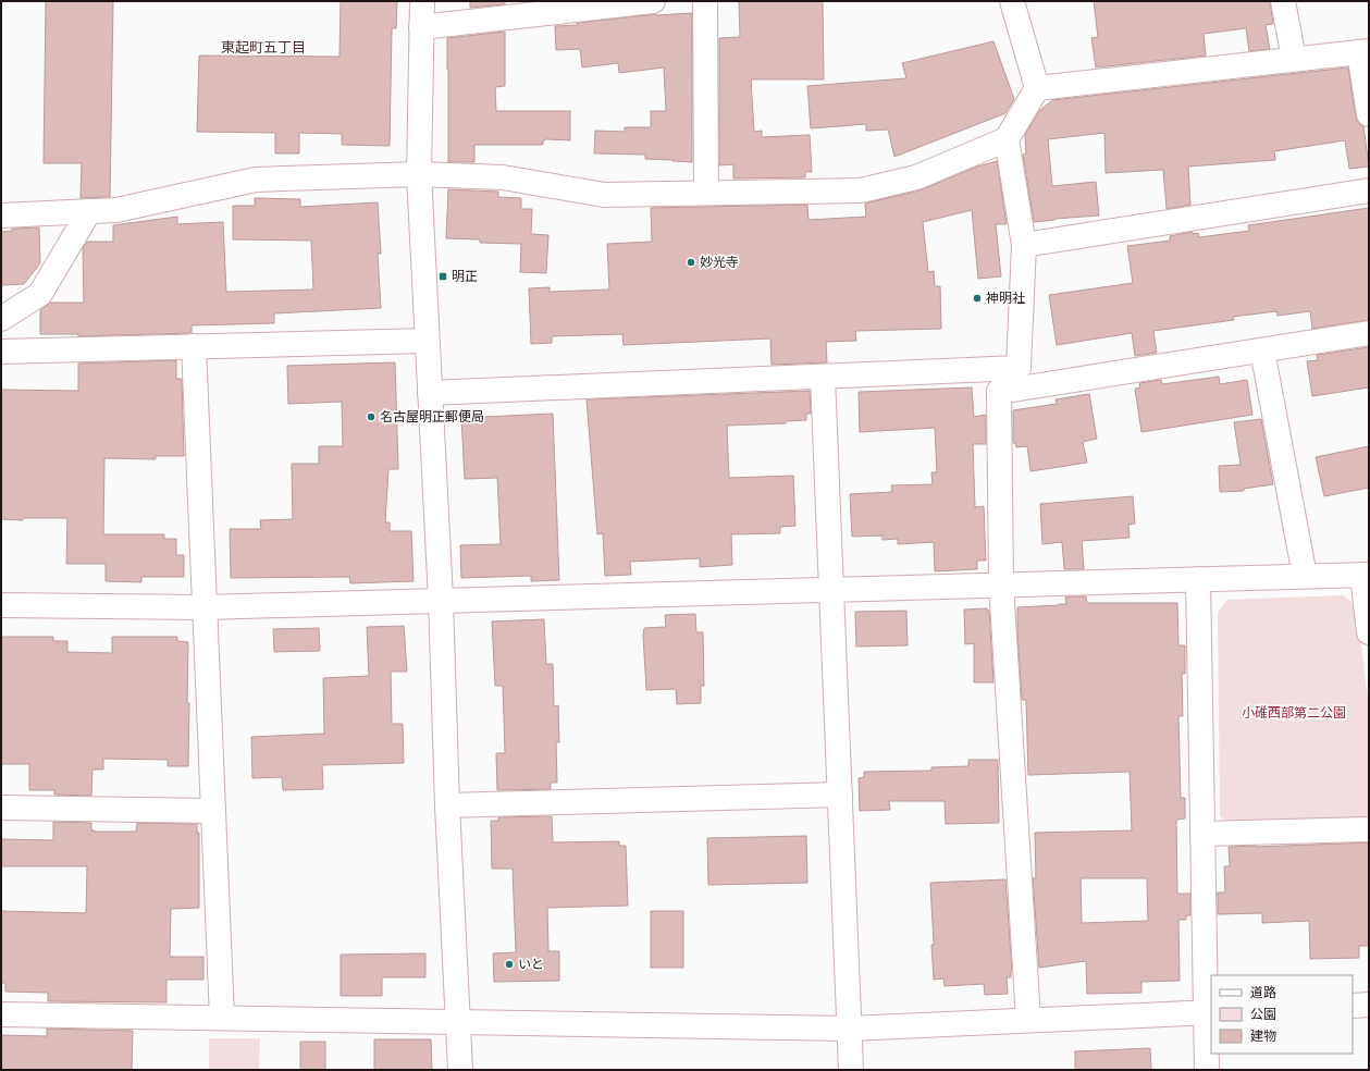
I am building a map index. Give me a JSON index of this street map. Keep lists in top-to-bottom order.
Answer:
{
  "districts": ["東起町五丁目"],
  "parks": ["小碓西部第二公園"],
  "places": {
    "other": [
      "妙光寺",
      "神明社",
      "名古屋明正郵便局",
      "いと"
    ],
    "transit": ["明正"]
  },
  "legend": ["道路", "公園", "建物"]
}
